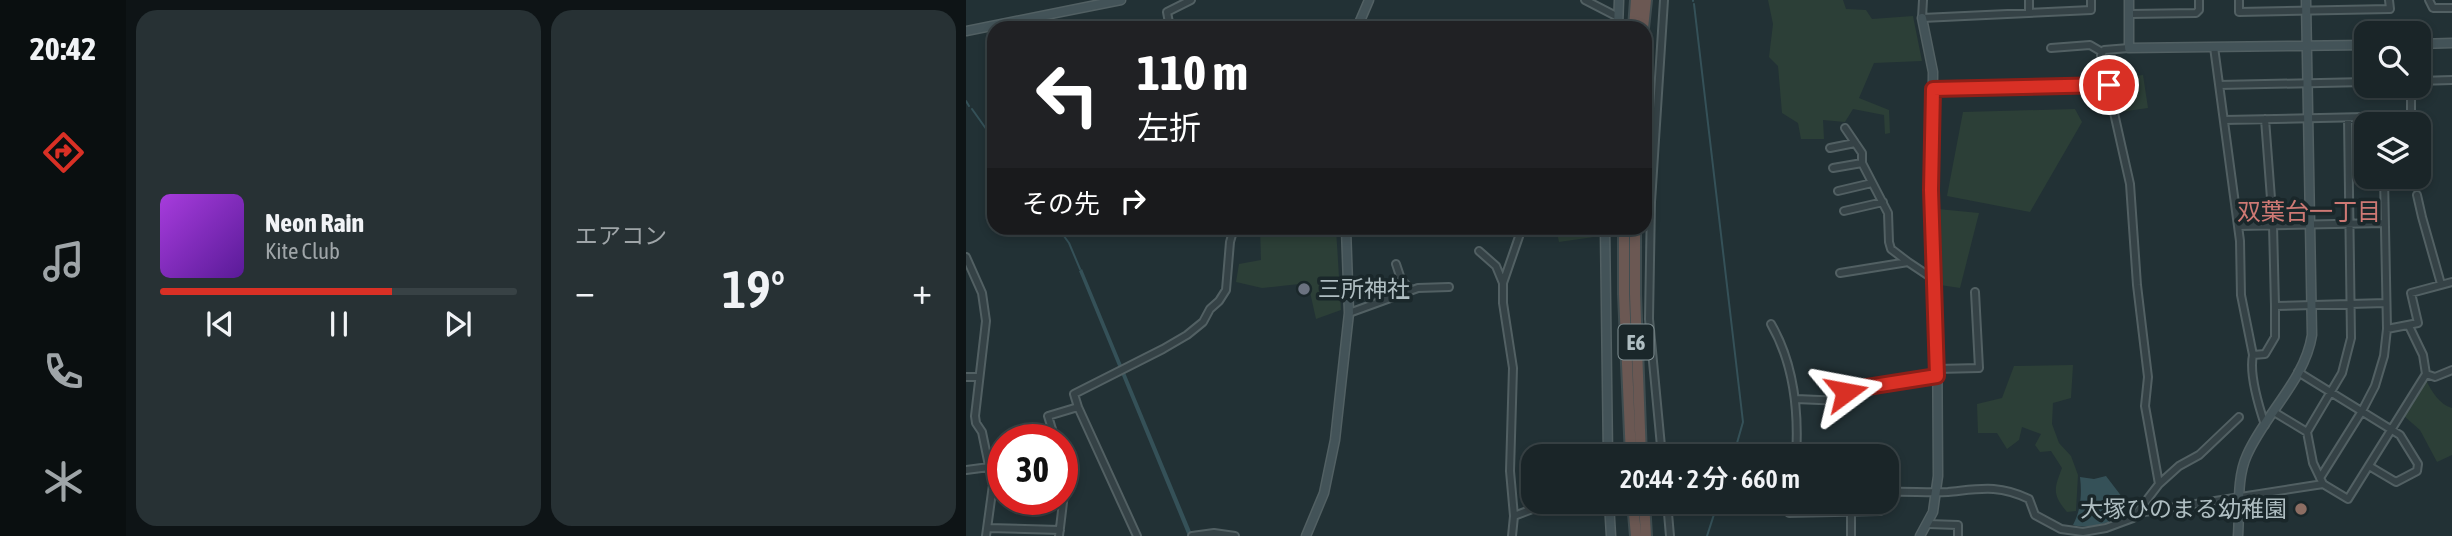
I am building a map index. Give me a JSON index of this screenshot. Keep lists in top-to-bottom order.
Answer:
{
  "streets": {
    "highway": ["E6"]
  },
  "districts": ["双葉台一丁目"],
  "places": ["三所神社", "大塚ひのまる幼稚園"],
  "page": {
    "tabs": "20:42",
    "tile": "エアコン",
    "turn": ["110 m", "左折"],
    "then": "その先",
    "song": ["Neon Rain", "Kite Club"],
    "heat": ["−", "19°", "+"],
    "limit": "30",
    "trip": "20:44 · 2 分 · 660 m"
  }
}
